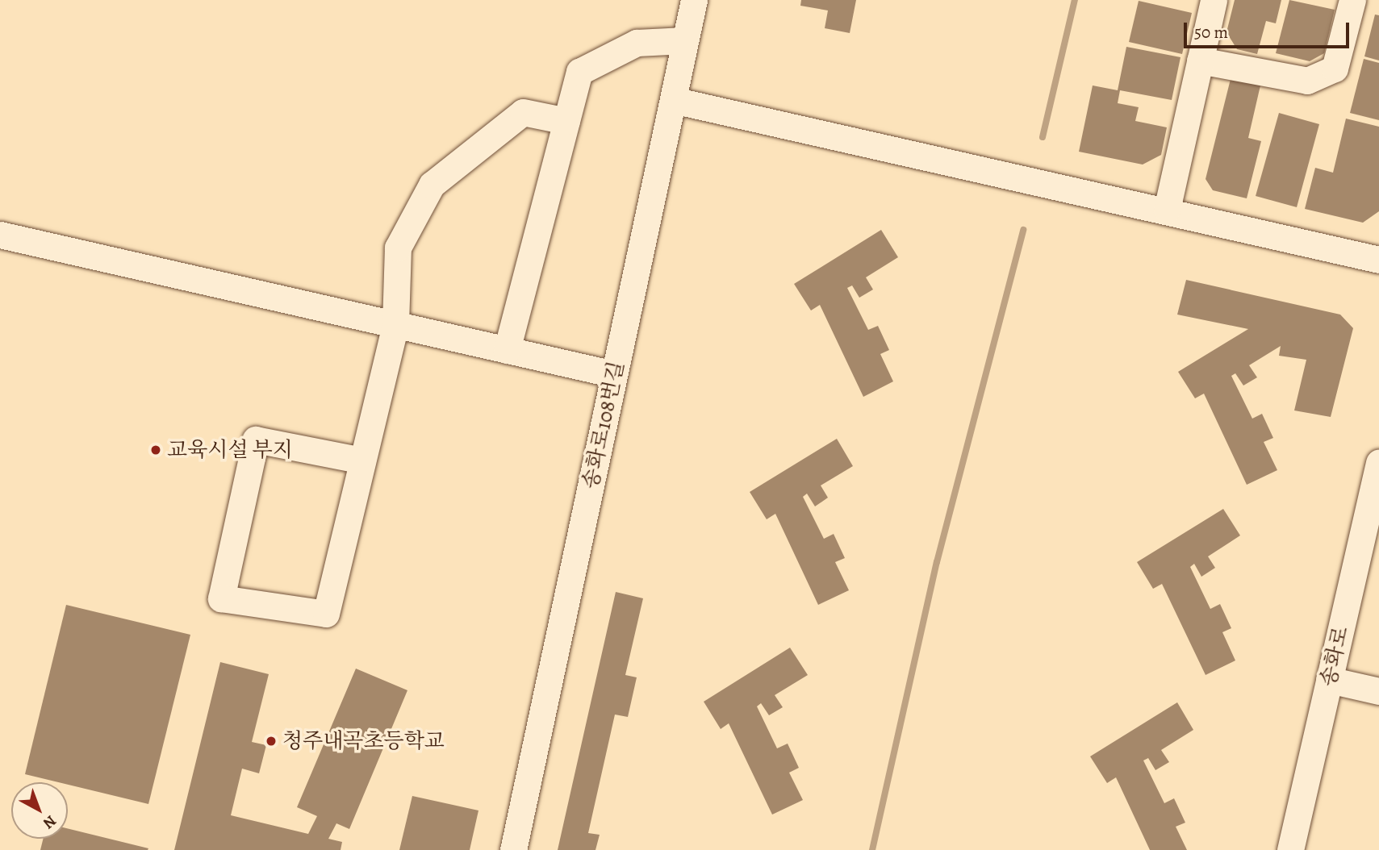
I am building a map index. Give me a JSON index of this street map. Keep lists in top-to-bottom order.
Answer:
{
  "streets": {
    "street": ["송화로108번길", "송화로"]
  },
  "places": ["교육시설 부지", "청주내곡초등학교"],
  "scale_bar": "50 m",
  "north": "bottom right"
}
